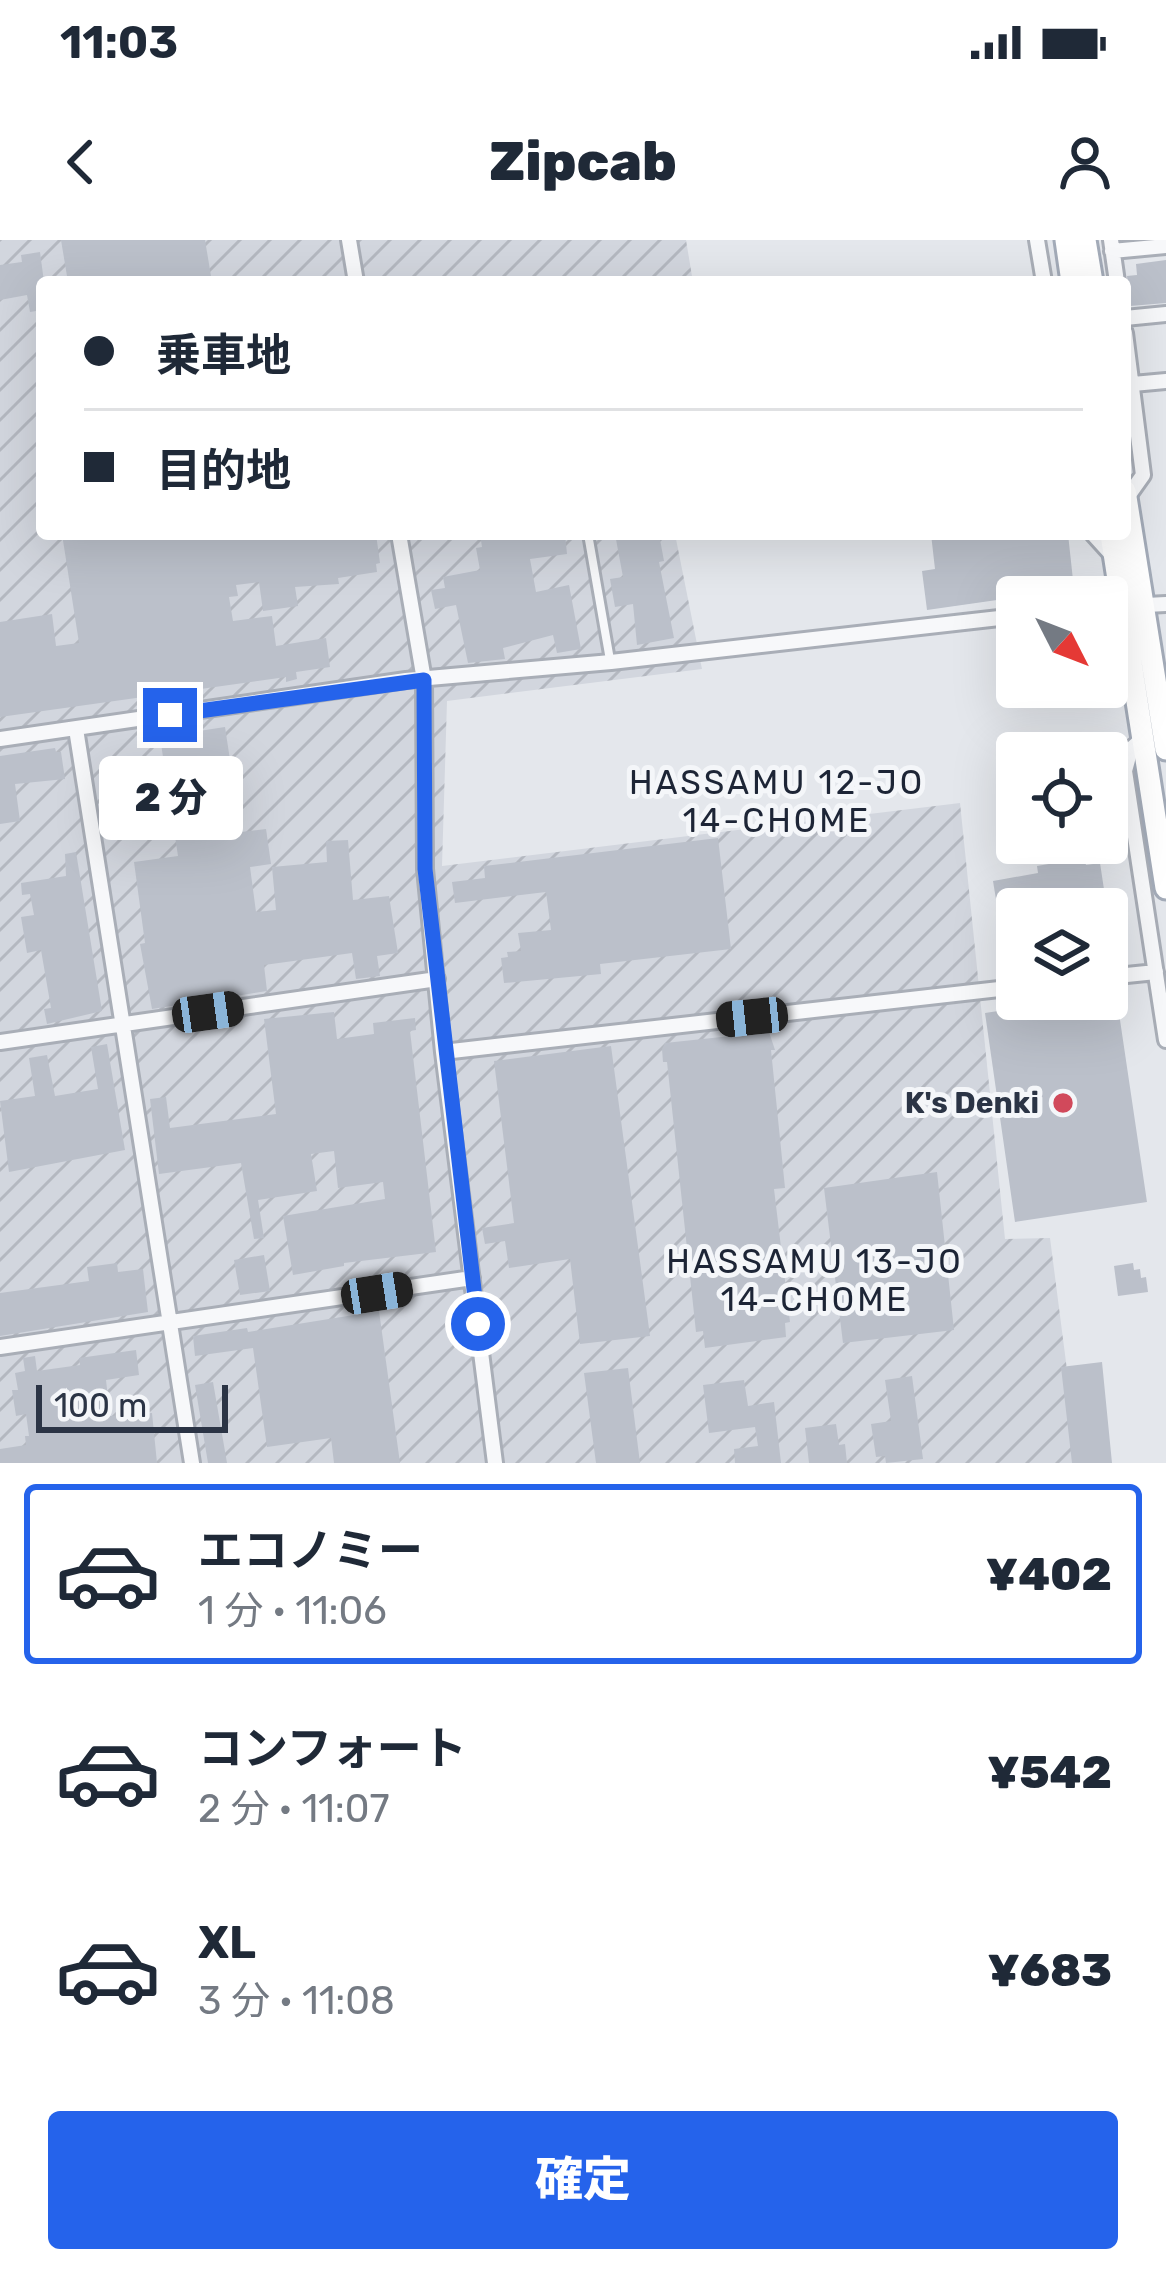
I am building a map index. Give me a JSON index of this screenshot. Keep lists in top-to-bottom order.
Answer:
{
  "districts": ["HASSAMU 12-JO 14-CHOME", "HASSAMU 13-JO 14-CHOME"],
  "places": ["K's Denki"],
  "scale_bar": "100 m",
  "north": "bottom right",
  "page": {
    "status": "11:03",
    "header": "Zipcab",
    "banner": ["乗車地", "目的地"],
    "bubble": "2 分",
    "scale": "100 m",
    "list": [
      {
        "name": "エコノミー",
        "note": "1 分 · 11:06",
        "value": "¥402"
      },
      {
        "name": "コンフォート",
        "note": "2 分 · 11:07",
        "value": "¥542"
      },
      {
        "name": "XL",
        "note": "3 分 · 11:08",
        "value": "¥683"
      }
    ],
    "buttons": "確定"
  }
}
